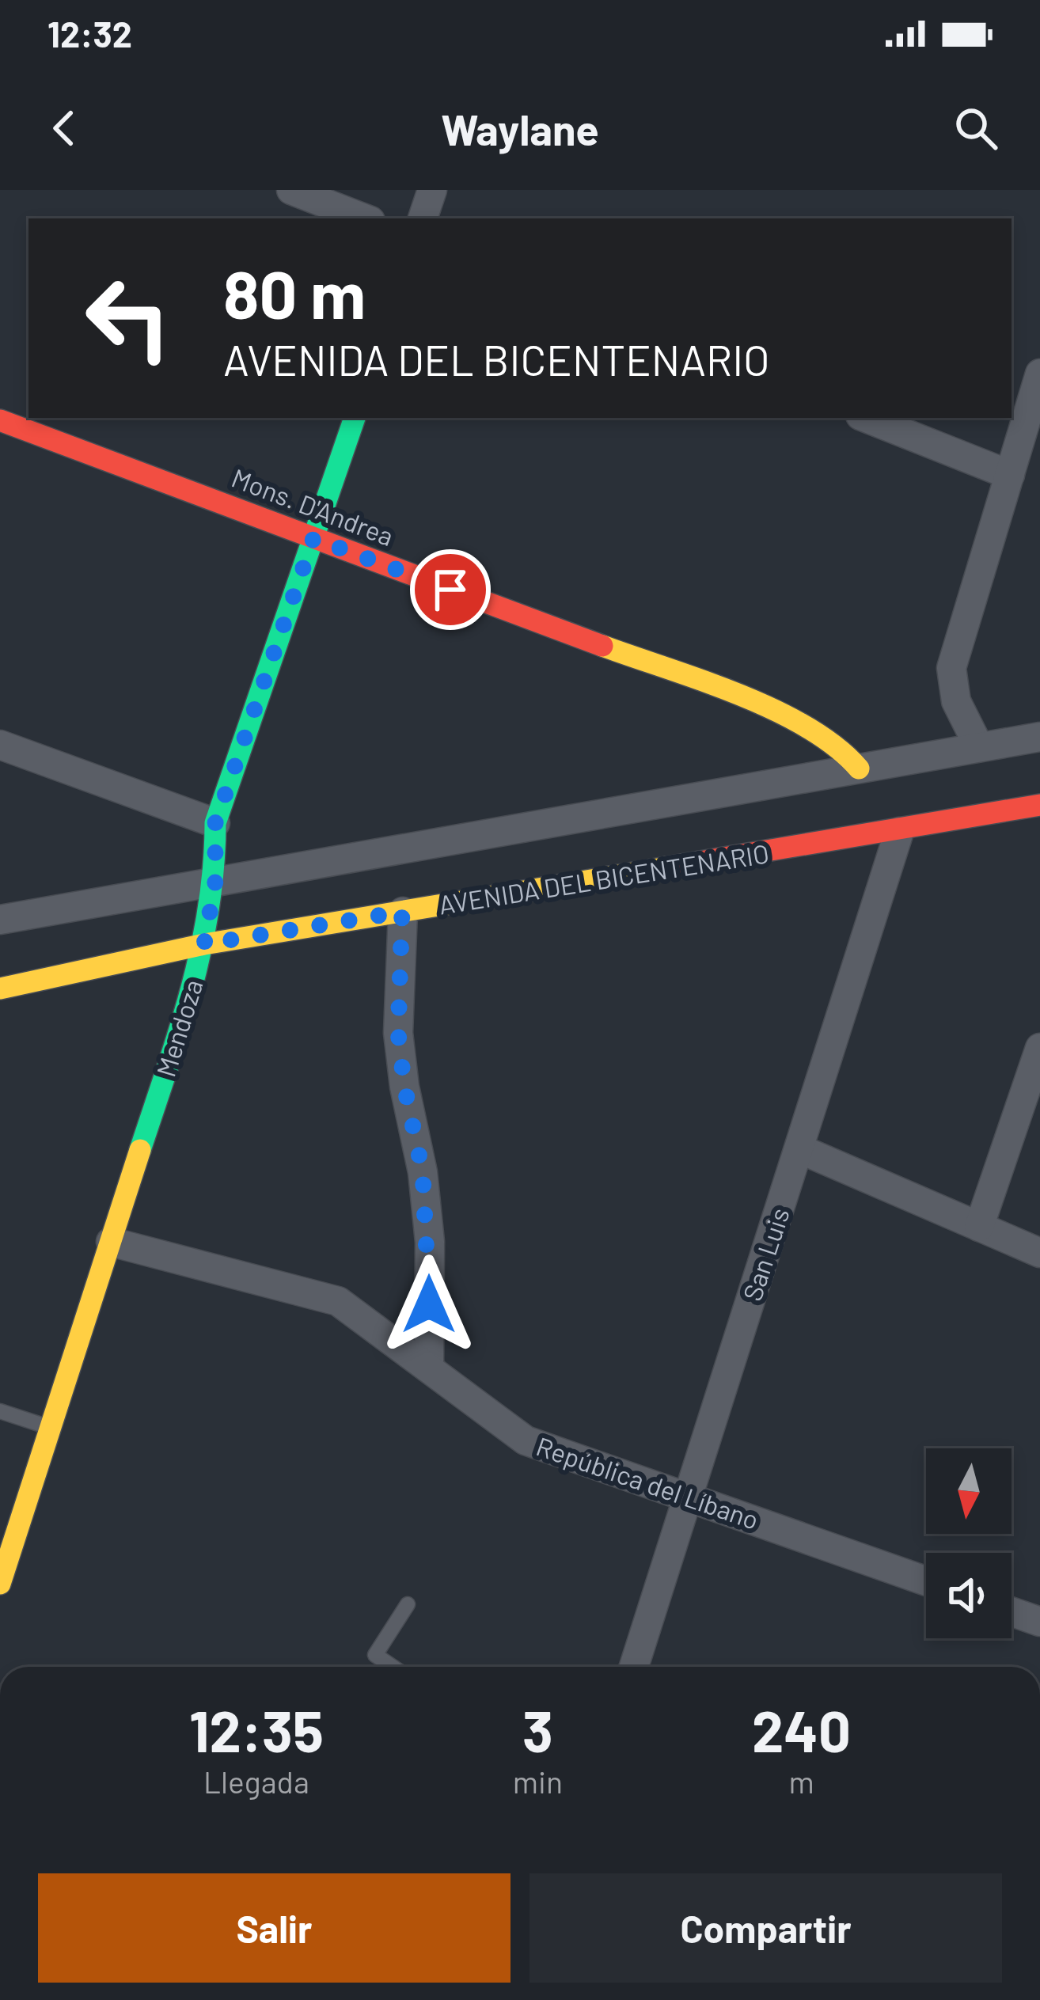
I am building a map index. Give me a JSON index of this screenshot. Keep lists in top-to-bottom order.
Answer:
{
  "streets": {
    "street": [
      "Mons. D'Andrea",
      "AVENIDA DEL BICENTENARIO",
      "Mendoza",
      "San Luis",
      "República del Líbano"
    ]
  },
  "crossings": [
    ["Mons. D'Andrea", "Mendoza"],
    ["AVENIDA DEL BICENTENARIO", "Mendoza"],
    ["AVENIDA DEL BICENTENARIO", "San Luis"],
    ["Mendoza", "República del Líbano"],
    ["San Luis", "República del Líbano"]
  ],
  "north": "bottom",
  "page": {
    "status": "12:32",
    "header": "Waylane",
    "turn": ["80 m", "AVENIDA DEL BICENTENARIO"],
    "eta": [
      "12:35",
      "Llegada",
      "3",
      "min",
      "240",
      "m"
    ],
    "buttons": ["Salir", "Compartir"]
  }
}
